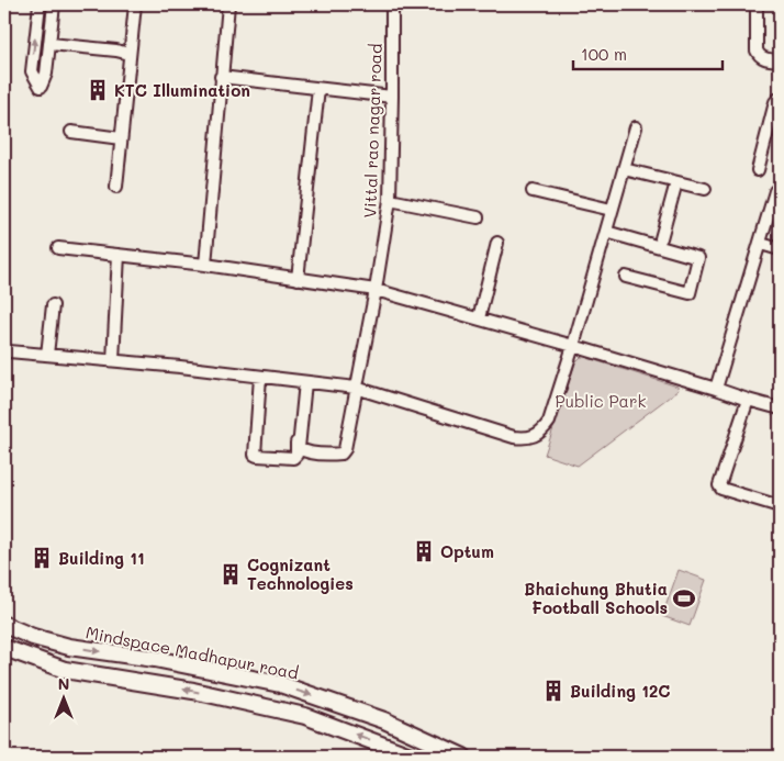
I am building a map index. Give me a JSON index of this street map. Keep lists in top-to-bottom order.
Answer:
{
  "streets": {
    "street": ["Vittal rao nagar road", "Mindspace Madhapur road"]
  },
  "parks": ["Public Park"],
  "places": {
    "building": [
      "KTC Illumination",
      "Optum",
      "Building 11",
      "Cognizant Technologies",
      "Building 12C"
    ],
    "sports": ["Bhaichung Bhutia Football Schools"]
  },
  "scale_bar": "100 m",
  "north": "top"
}
